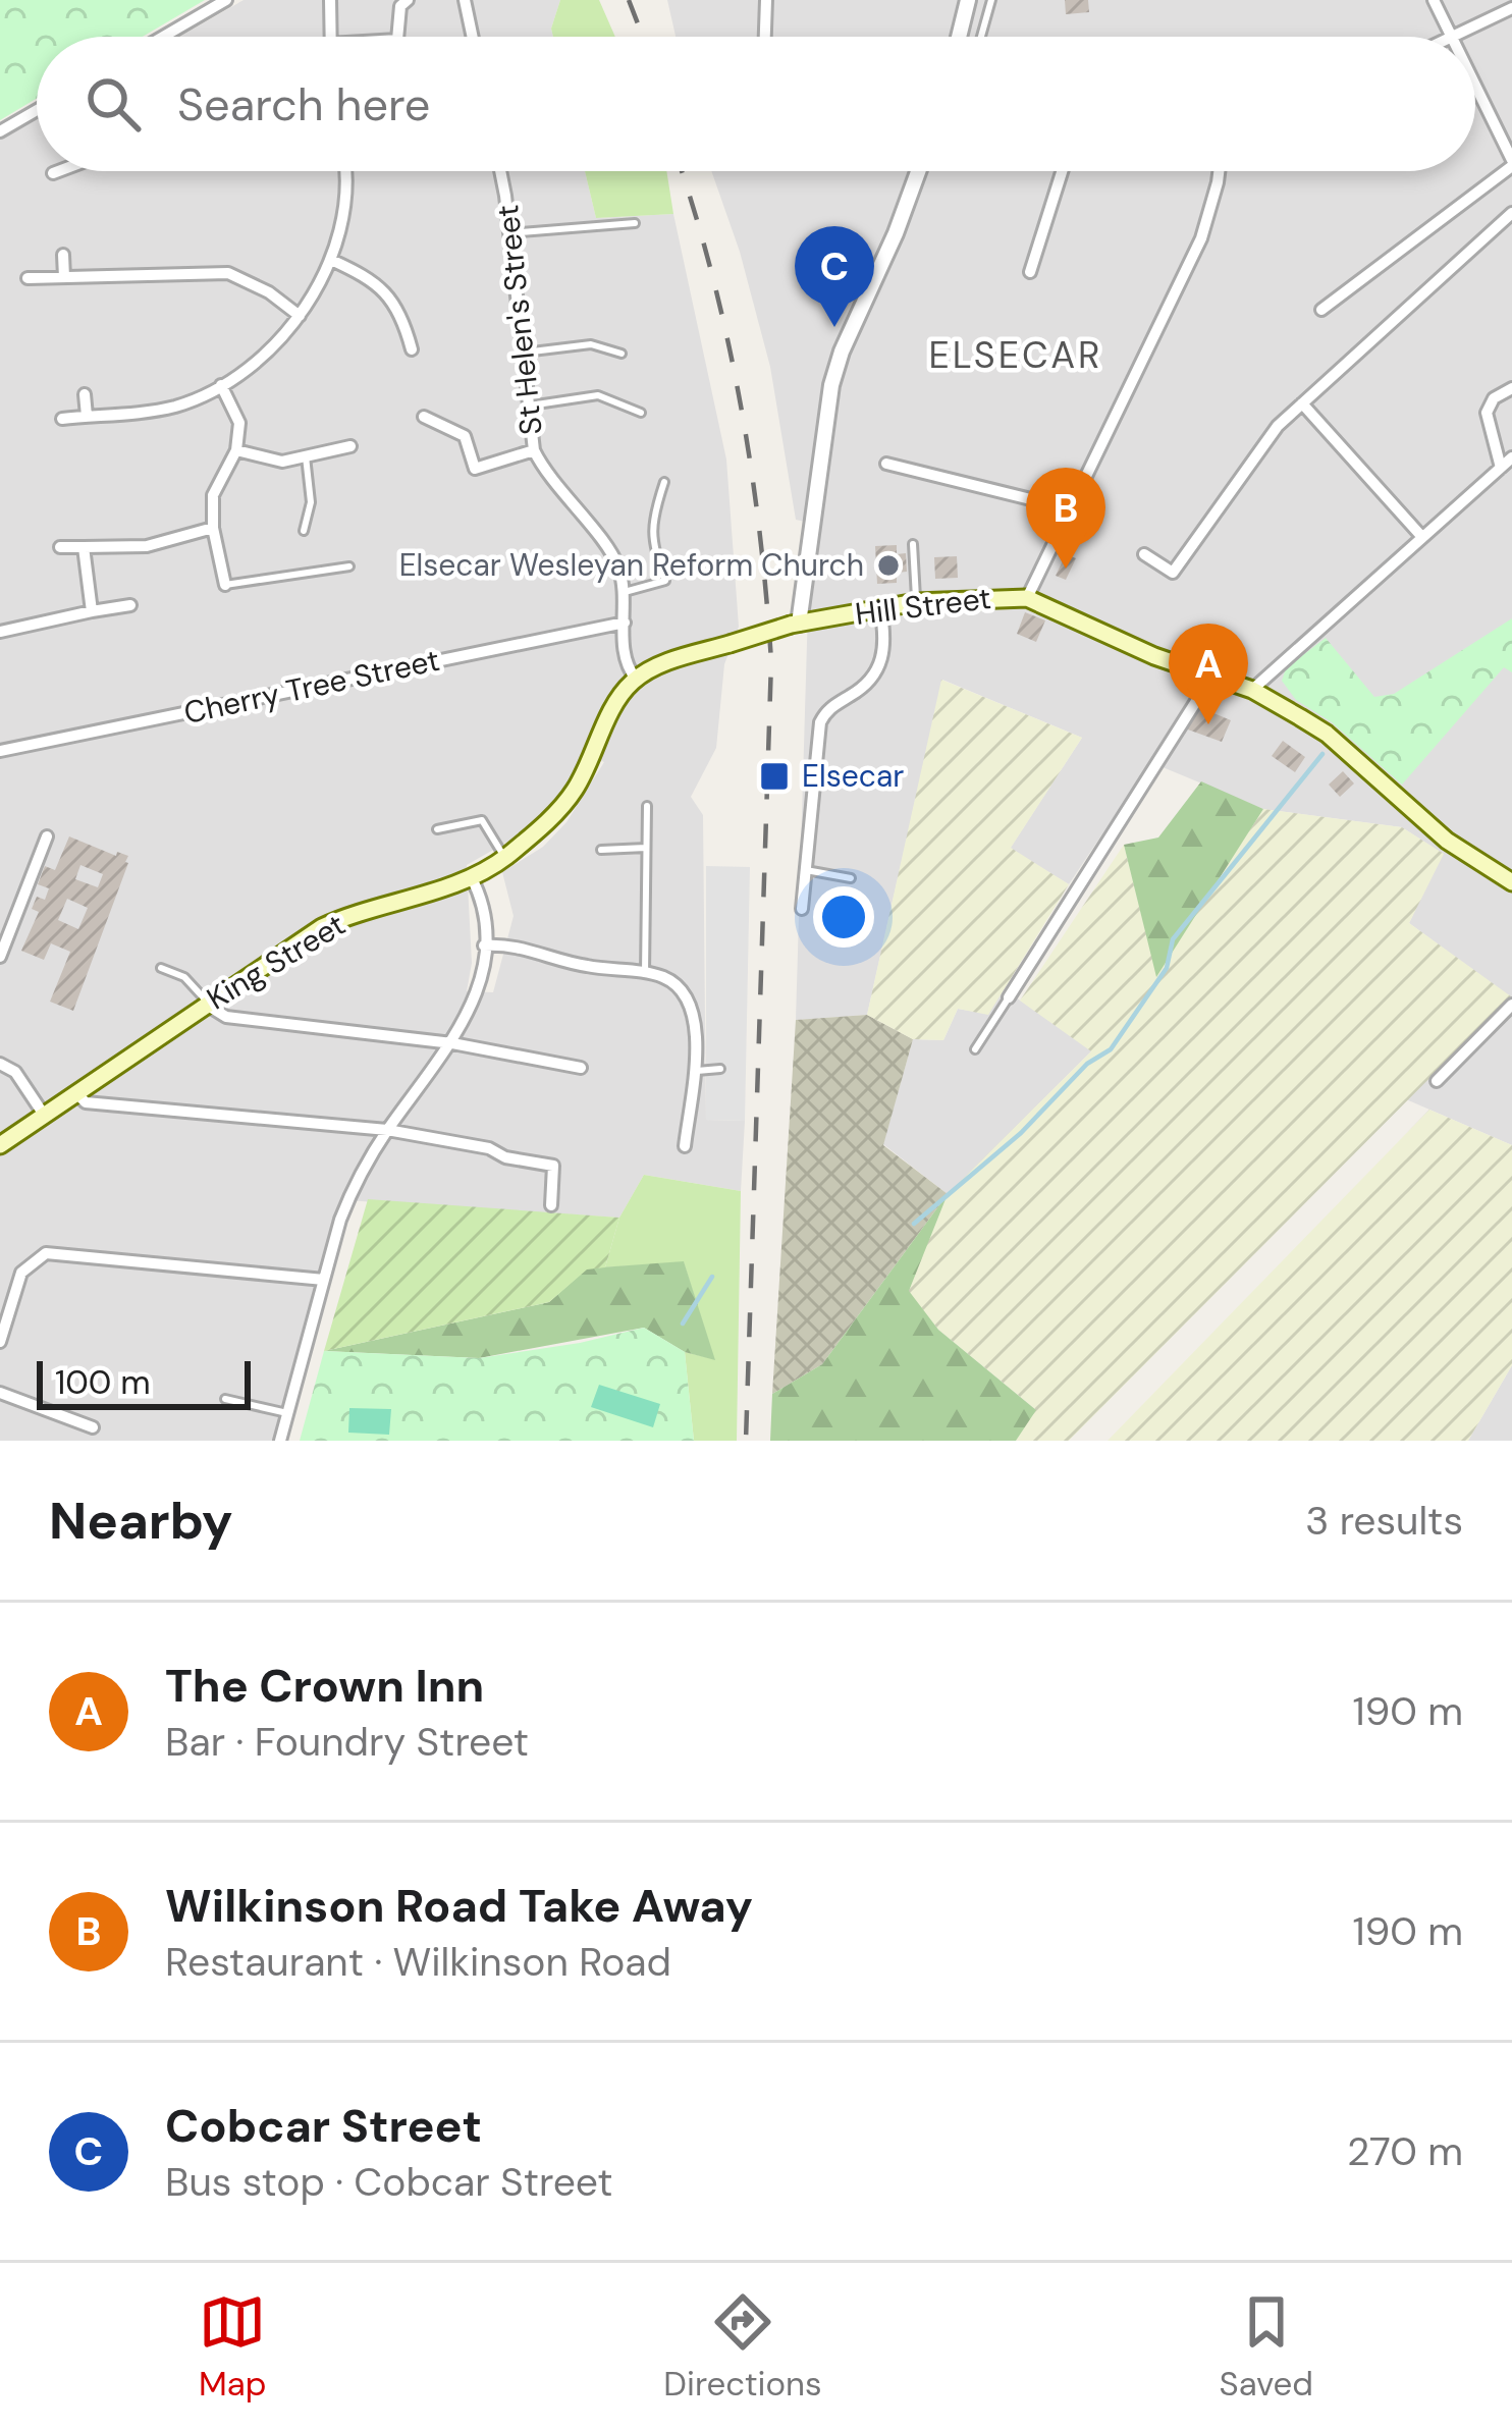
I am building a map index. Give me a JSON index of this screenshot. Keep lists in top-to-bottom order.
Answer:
{
  "streets": {
    "main road": ["Hill Street", "King Street"],
    "street": ["St Helen's Street", "Cherry Tree Street"]
  },
  "crossings": [
    ["St Helen's Street", "Hill Street"],
    ["St Helen's Street", "Cherry Tree Street"],
    ["St Helen's Street", "King Street"],
    ["Hill Street", "King Street"]
  ],
  "districts": ["ELSECAR"],
  "places": {
    "other": ["Elsecar Wesleyan Reform Church"],
    "transit": ["Elsecar"]
  },
  "scale_bar": "100 m",
  "page": {
    "search": "Search here",
    "pins": ["C", "B", "A"],
    "scale": "100 m",
    "heading": ["Nearby", "3 results"],
    "list": [
      {
        "mark": "A",
        "name": "The Crown Inn",
        "note": "Bar · Foundry Street",
        "value": "190 m"
      },
      {
        "mark": "B",
        "name": "Wilkinson Road Take Away",
        "note": "Restaurant · Wilkinson Road",
        "value": "190 m"
      },
      {
        "mark": "C",
        "name": "Cobcar Street",
        "note": "Bus stop · Cobcar Street",
        "value": "270 m"
      }
    ],
    "nav": ["Map", "Directions", "Saved"]
  }
}
